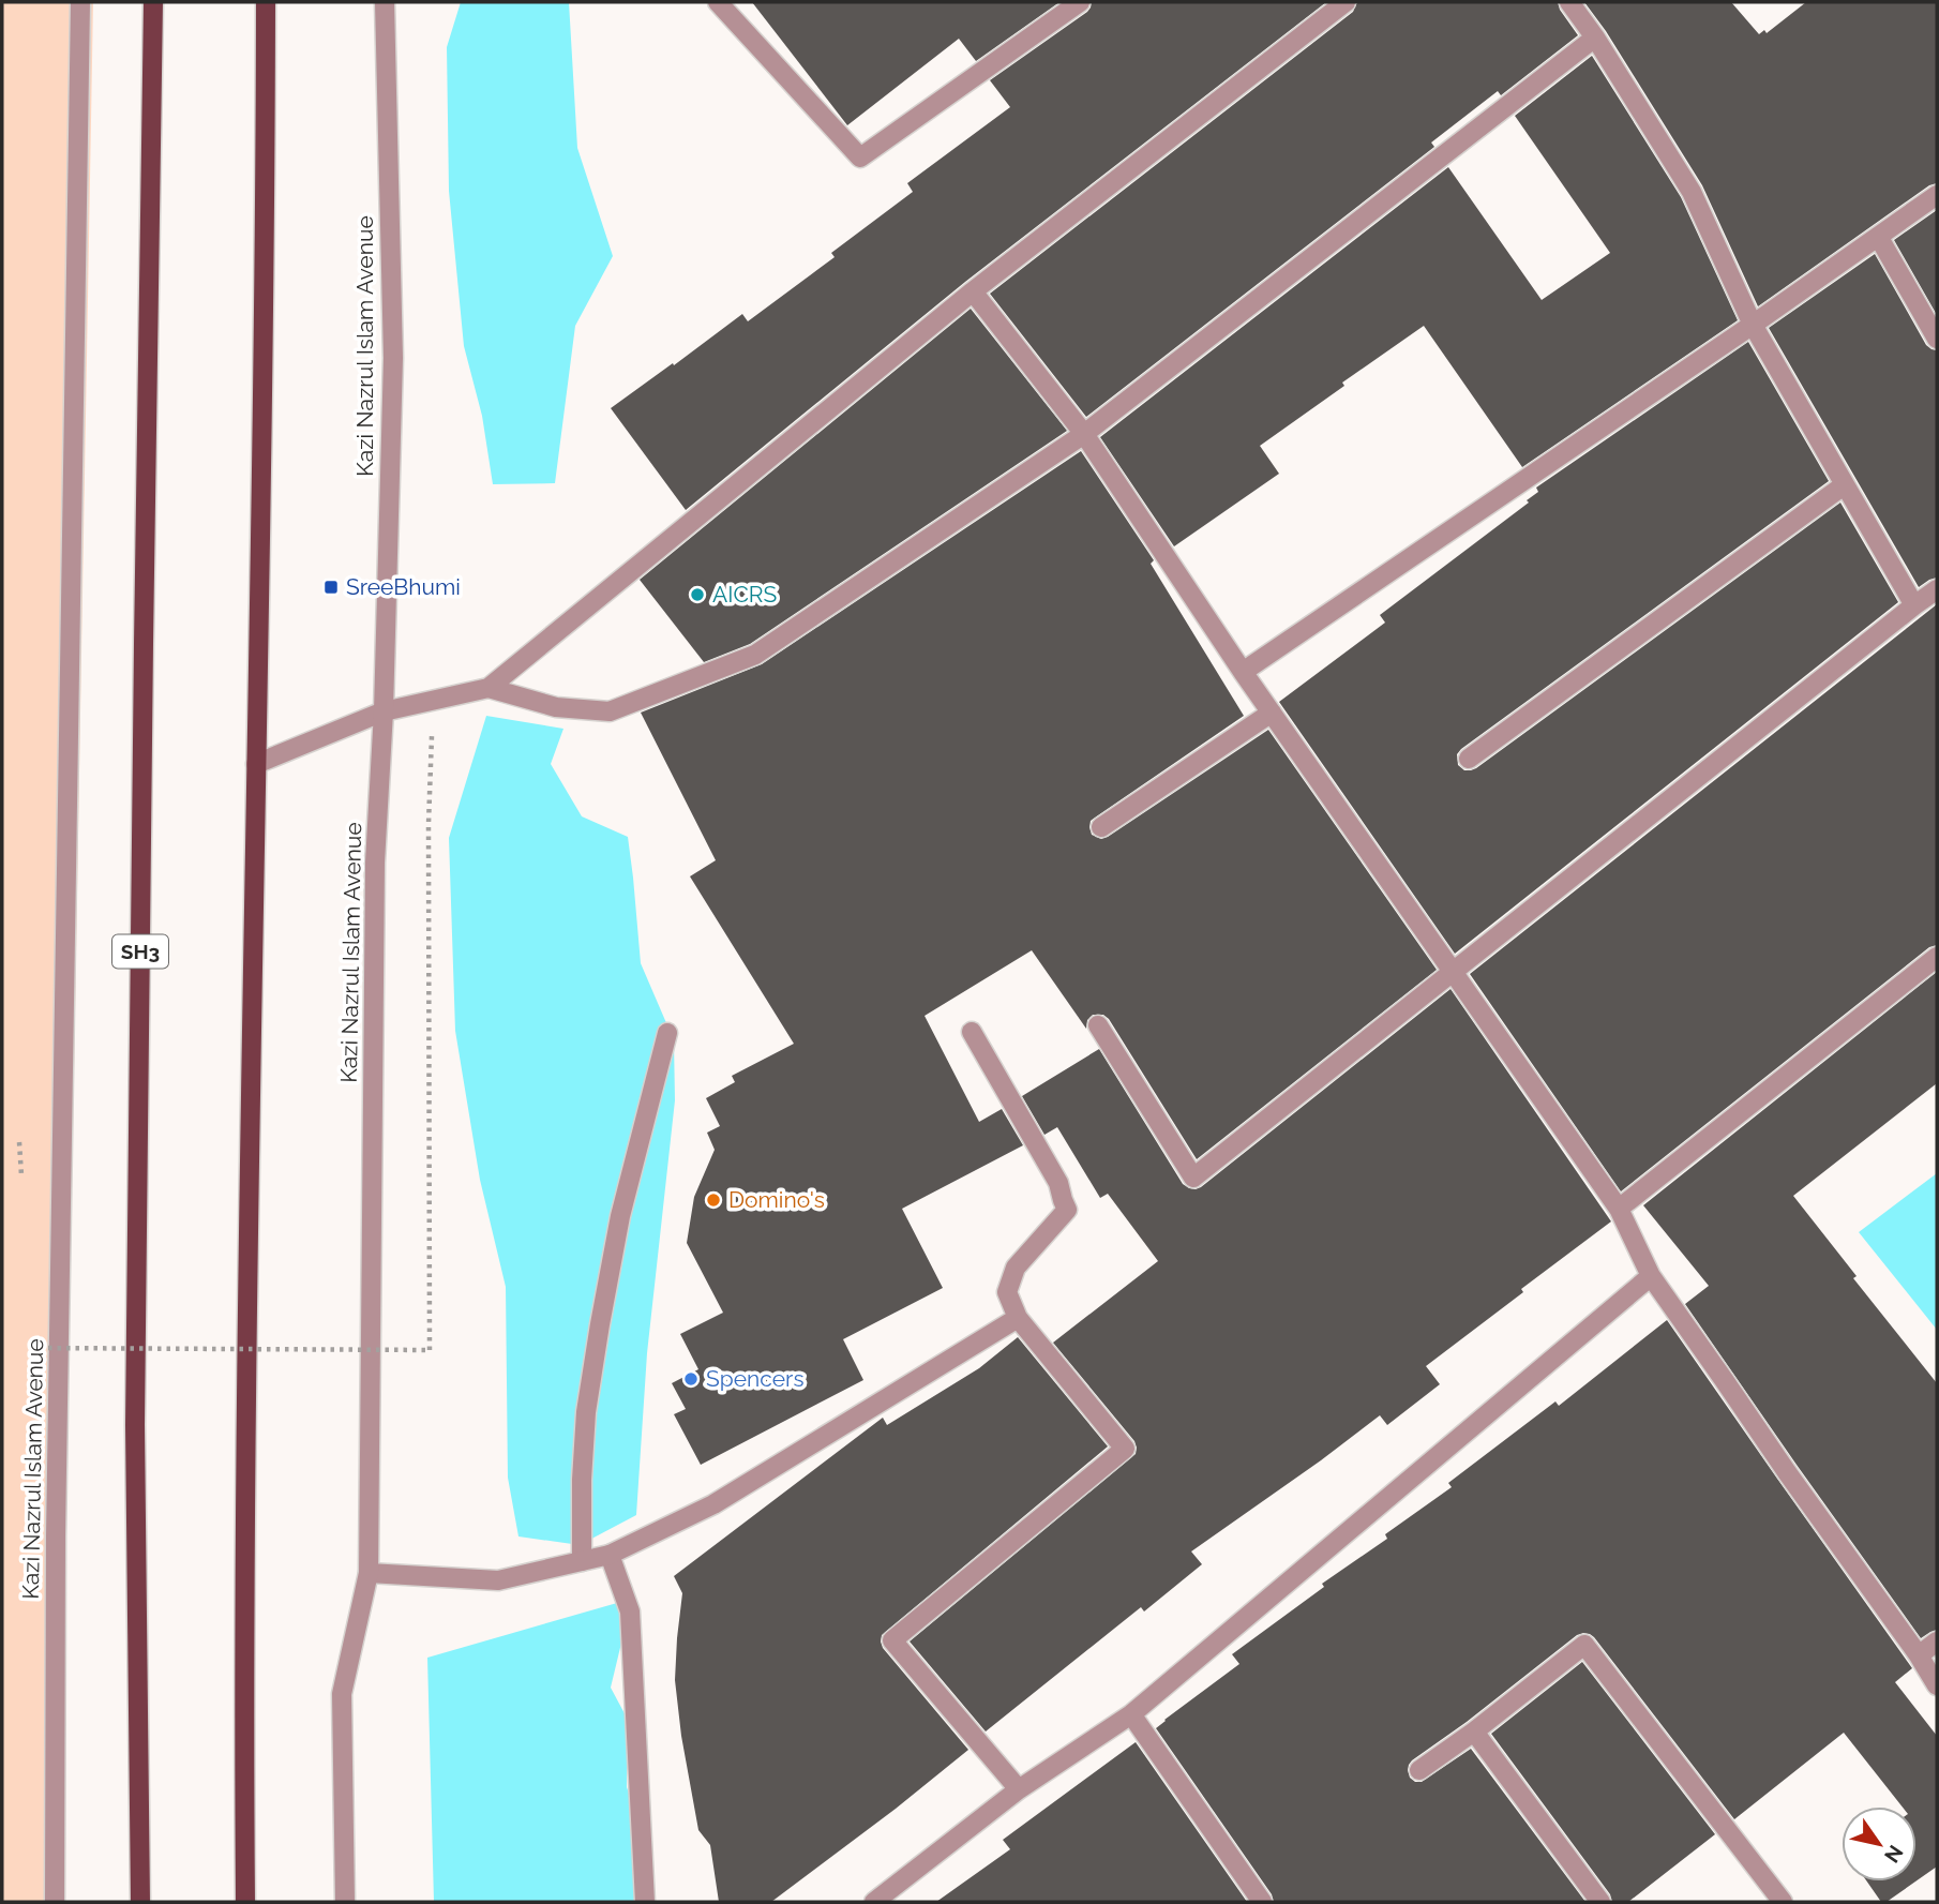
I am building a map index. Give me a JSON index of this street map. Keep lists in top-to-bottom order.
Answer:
{
  "streets": {
    "main road": ["SH3"],
    "street": ["Kazi Nazrul Islam Avenue"]
  },
  "places": {
    "transit": ["SreeBhumi"],
    "other": ["AICRS", "Domino's", "Spencers"]
  },
  "north": "bottom right"
}
